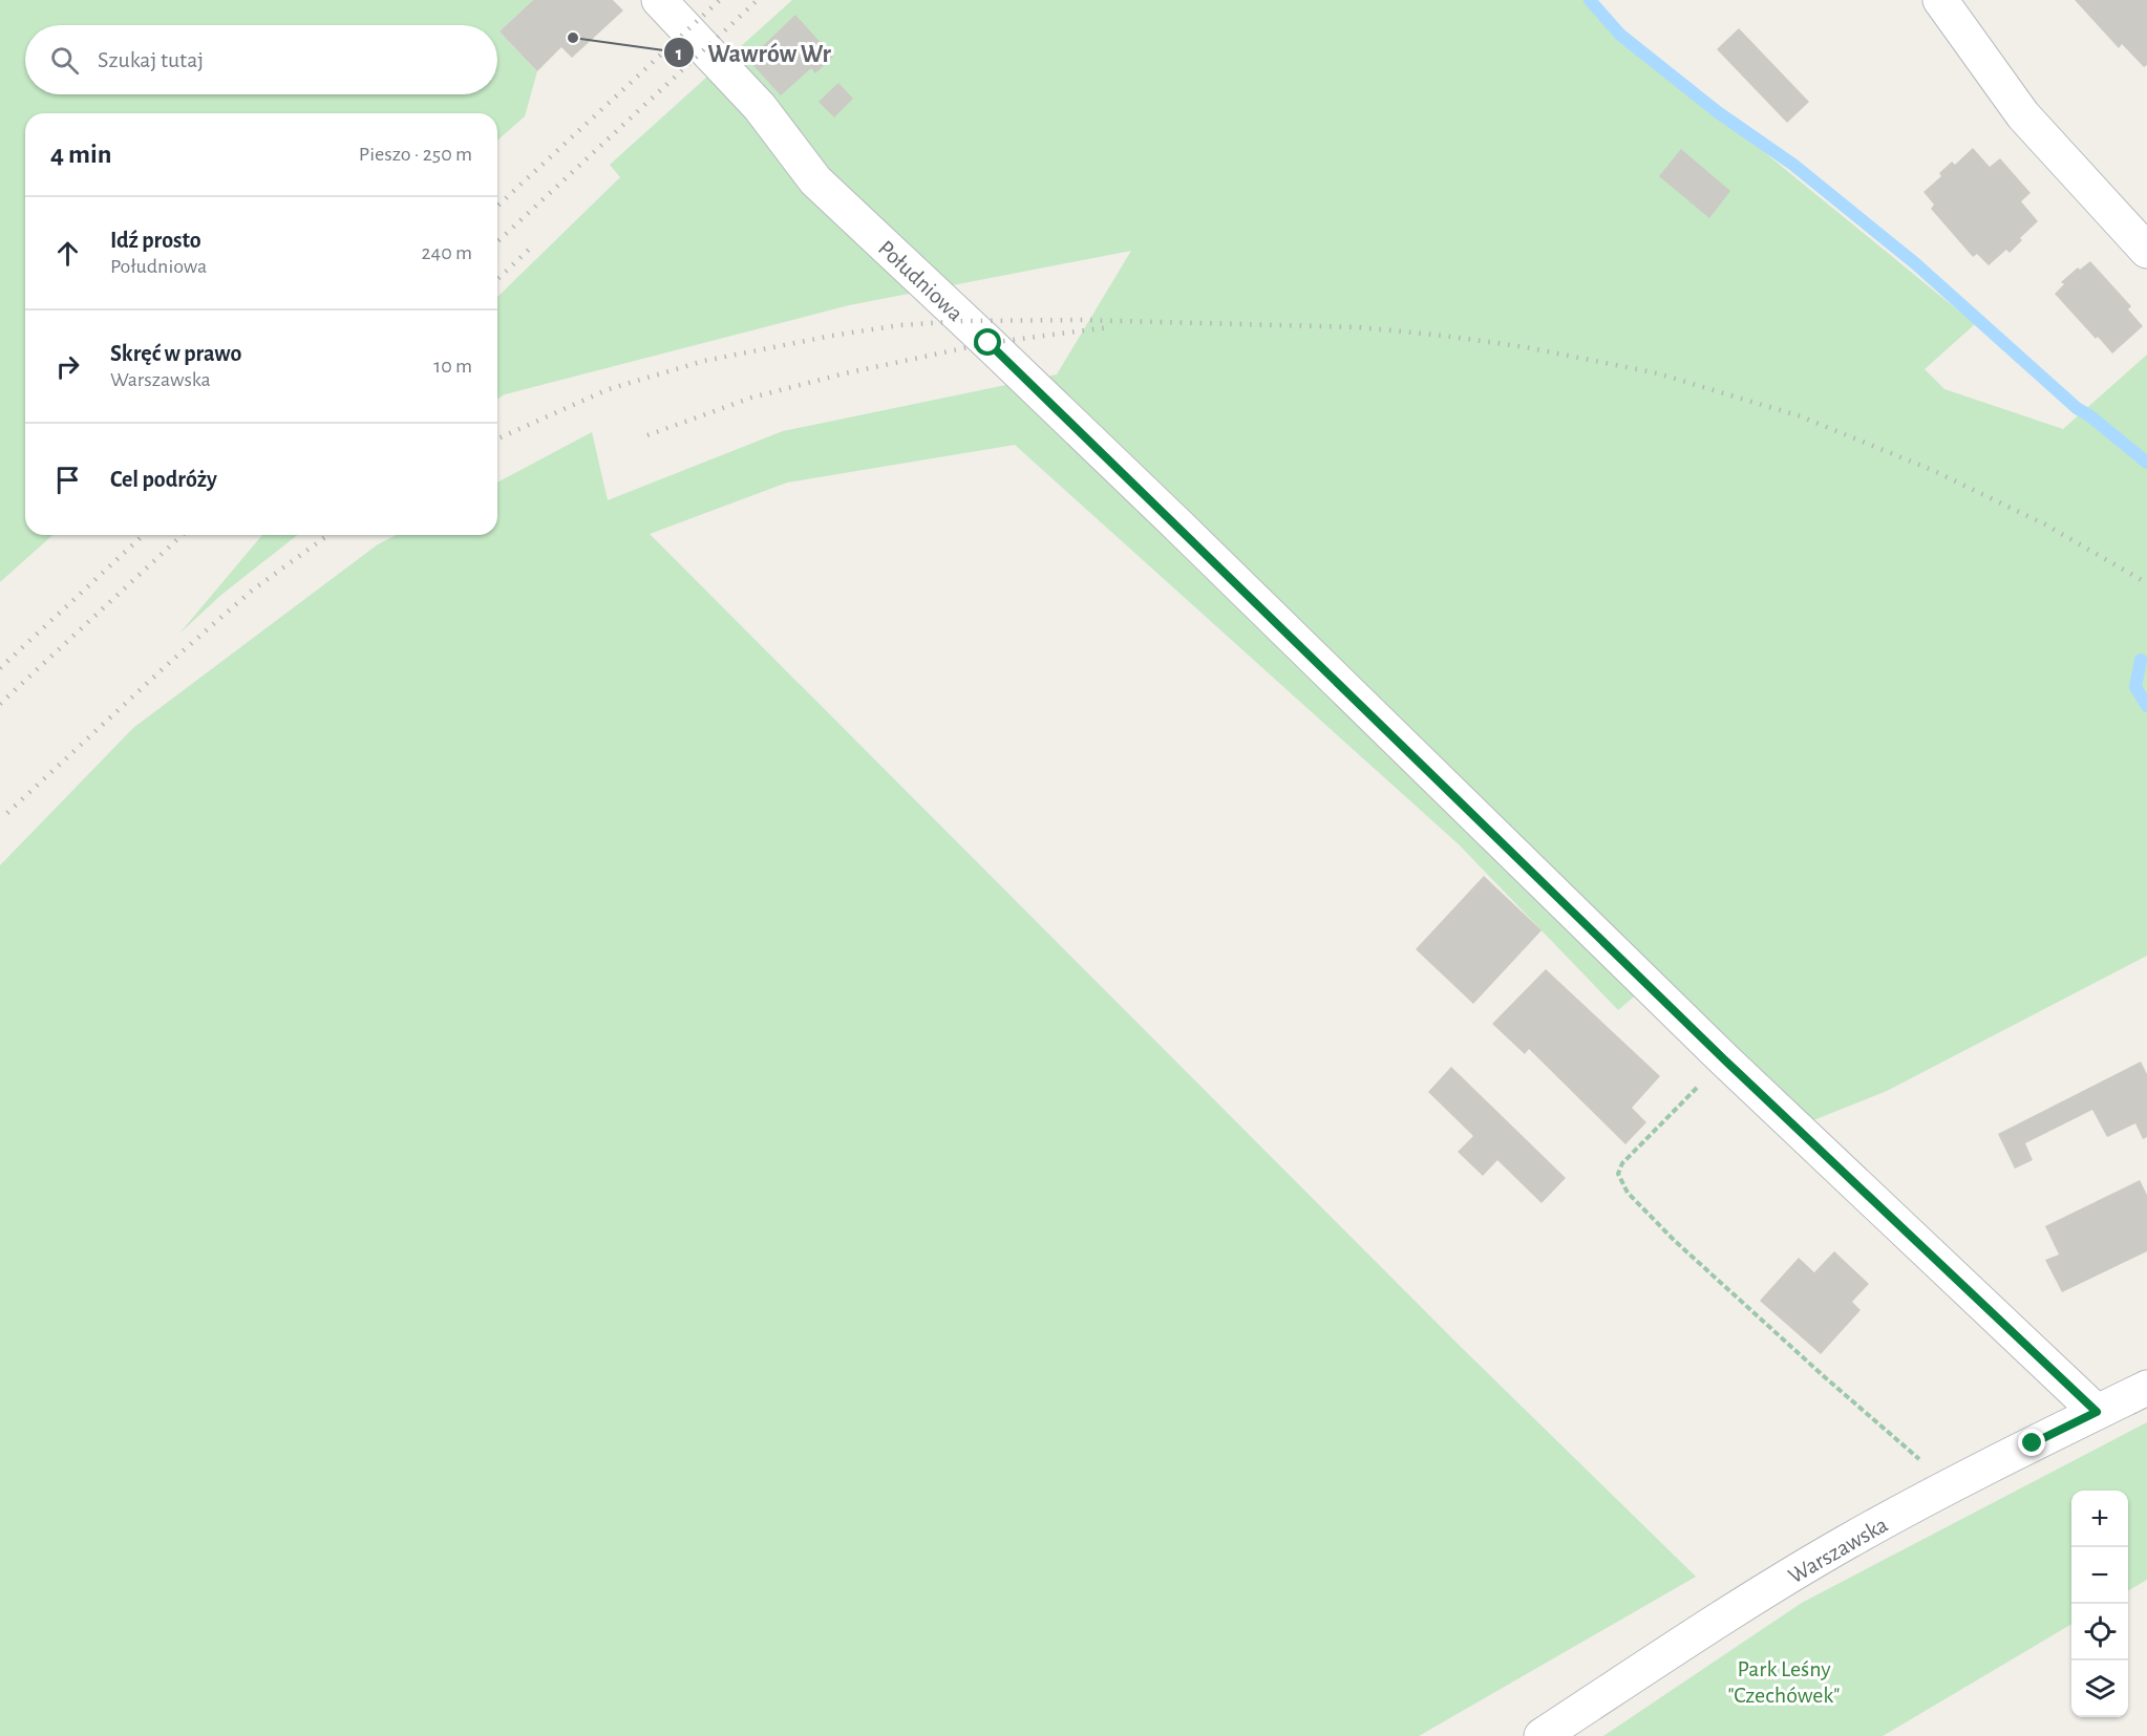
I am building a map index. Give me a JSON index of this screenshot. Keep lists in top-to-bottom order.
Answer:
{
  "streets": {
    "street": ["Południowa", "Warszawska"]
  },
  "crossings": [
    ["Południowa", "Warszawska"]
  ],
  "parks": ["Park Leśny \"Czechówek\""],
  "places": ["Wawrów Wr"],
  "page": {
    "search": "Szukaj tutaj",
    "heading": ["4 min", "Pieszo · 250 m"],
    "list": [
      ["Idź prosto", "Południowa", "240 m"],
      ["Skręć w prawo", "Warszawska", "10 m"],
      "Cel podróży"
    ],
    "map_buttons": ["+", "−"]
  }
}
